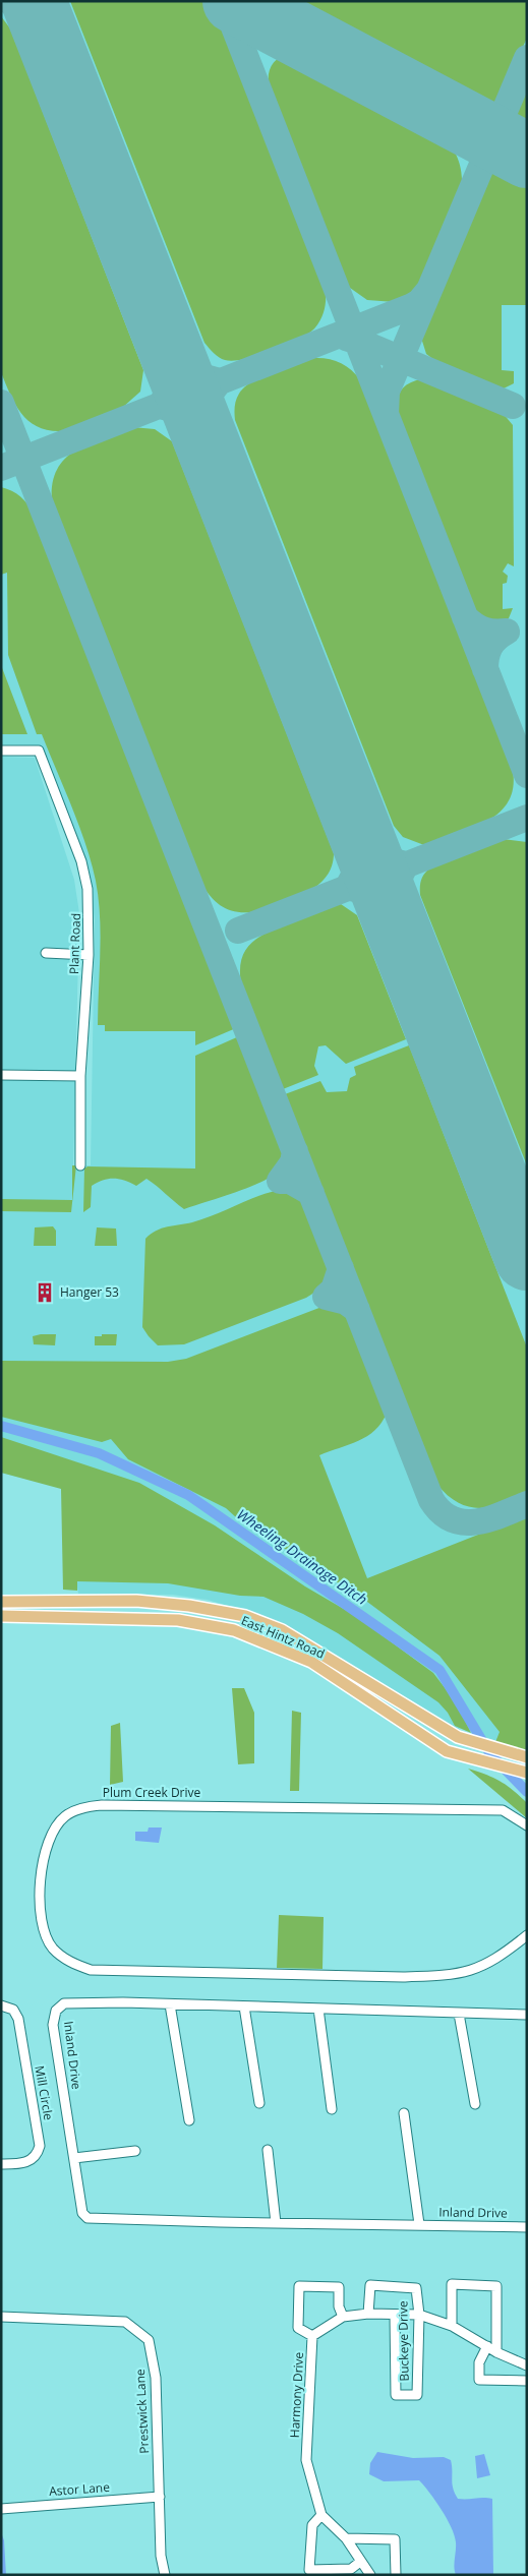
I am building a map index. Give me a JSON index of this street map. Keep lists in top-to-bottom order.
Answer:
{
  "streets": {
    "main road": ["East Hintz Road"],
    "street": [
      "Plant Road",
      "Plum Creek Drive",
      "Inland Drive",
      "Mill Circle",
      "Buckeye Drive",
      "Harmony Drive",
      "Prestwick Lane",
      "Astor Lane"
    ]
  },
  "crossings": [
    ["Buckeye Drive", "Harmony Drive"],
    ["Prestwick Lane", "Astor Lane"]
  ],
  "water": ["Wheeling Drainage Ditch"],
  "places": {
    "building": ["Hanger 53"]
  }
}
